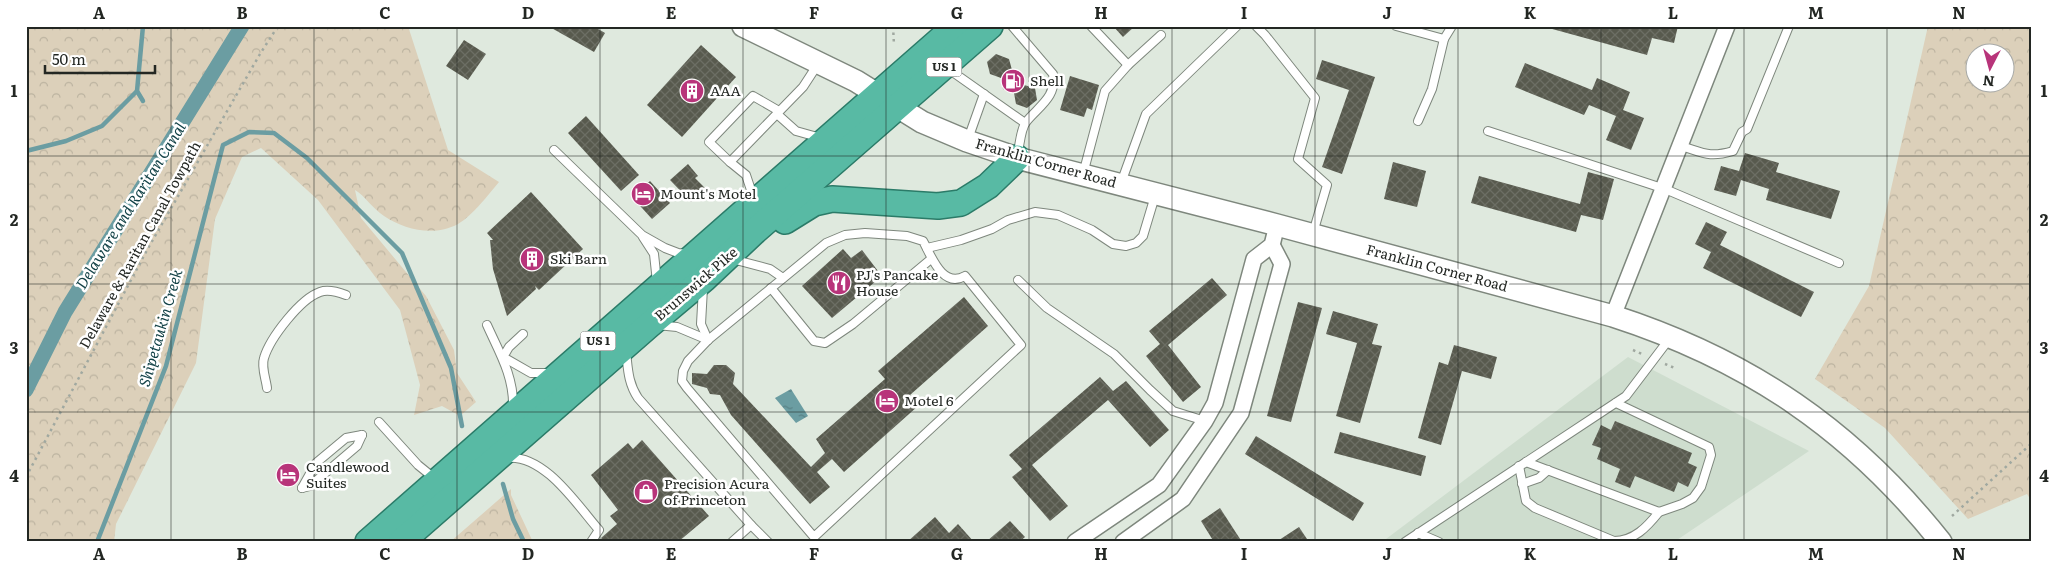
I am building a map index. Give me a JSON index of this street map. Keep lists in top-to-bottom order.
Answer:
{
  "streets": {
    "highway": ["US 1", "Brunswick Pike"],
    "main road": ["Franklin Corner Road"],
    "path": ["Delaware & Raritan Canal Towpath"]
  },
  "crossings": [
    ["Franklin Corner Road", "Brunswick Pike"]
  ],
  "water": ["Delaware and Raritan Canal", "Shipetaukin Creek"],
  "places": {
    "fuel station": ["Shell"],
    "building": ["AAA", "Ski Barn"],
    "hotel": ["Mount's Motel", "Motel 6", "Candlewood Suites"],
    "restaurant": ["PJ's Pancake House"],
    "shop": ["Precision Acura of Princeton"]
  },
  "scale_bar": "50 m",
  "north": "bottom",
  "grid": {
    "columns": [
      "A",
      "B",
      "C",
      "D",
      "E",
      "F",
      "G",
      "H",
      "I",
      "J",
      "K",
      "L",
      "M",
      "N"
    ],
    "rows": [
      "1",
      "2",
      "3",
      "4"
    ]
  }
}
